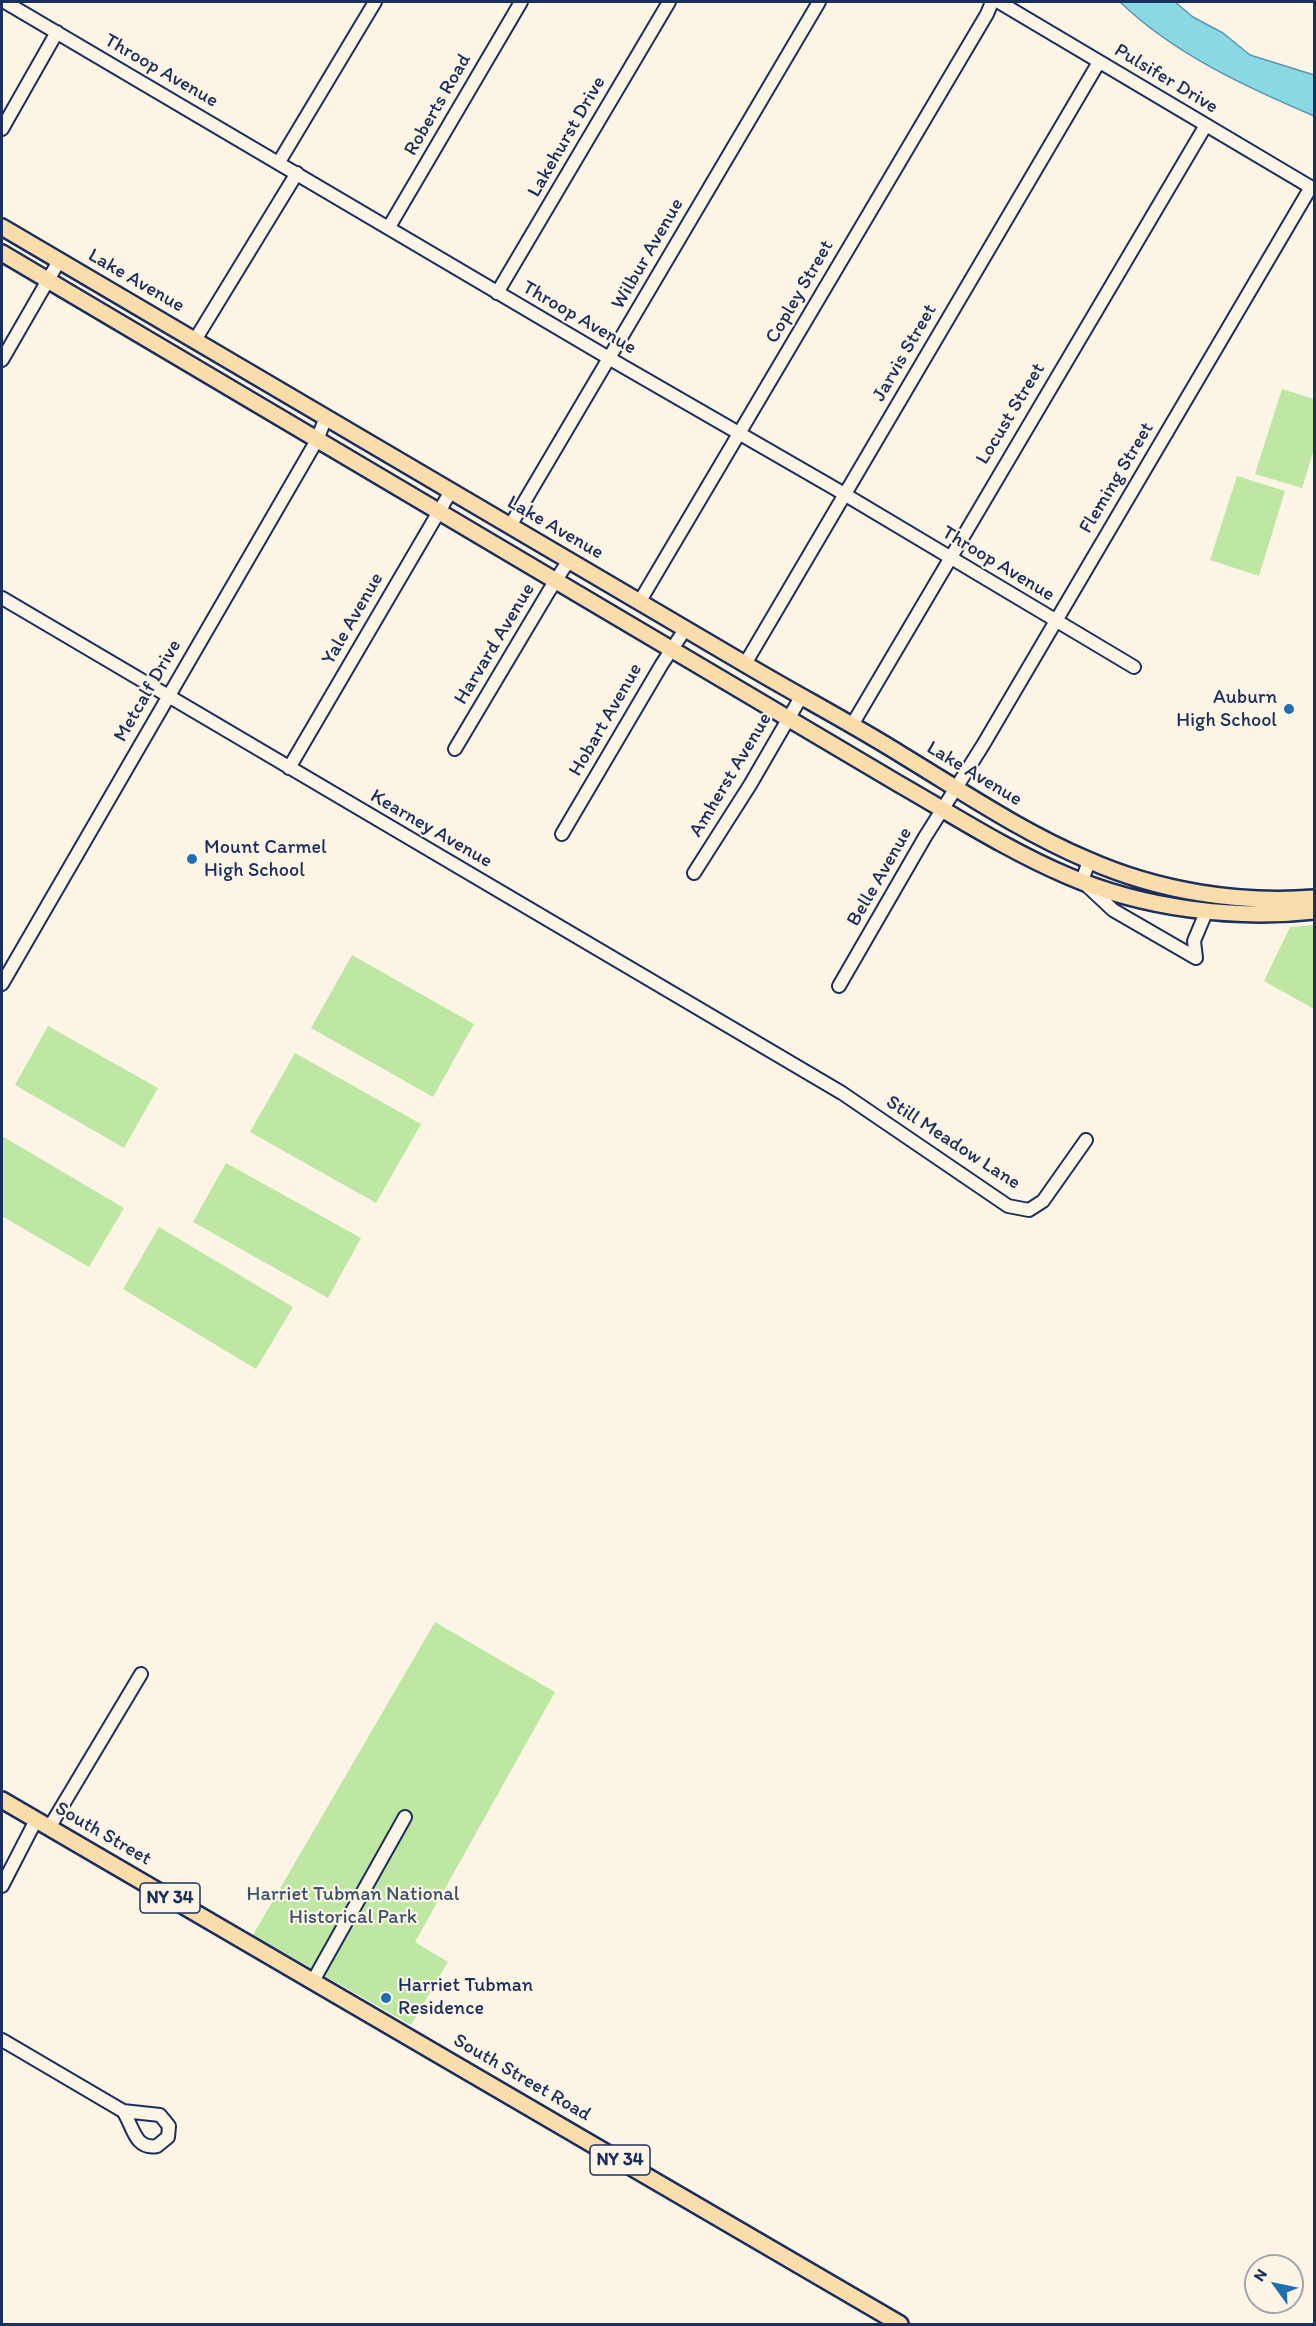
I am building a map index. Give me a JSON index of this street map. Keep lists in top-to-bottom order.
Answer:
{
  "streets": {
    "main road": [
      "Lake Avenue",
      "South Street",
      "NY 34",
      "South Street Road"
    ],
    "street": [
      "Throop Avenue",
      "Pulsifer Drive",
      "Roberts Road",
      "Lakehurst Drive",
      "Wilbur Avenue",
      "Copley Street",
      "Jarvis Street",
      "Locust Street",
      "Fleming Street",
      "Yale Avenue",
      "Harvard Avenue",
      "Metcalf Drive",
      "Hobart Avenue",
      "Amherst Avenue",
      "Kearney Avenue",
      "Belle Avenue",
      "Still Meadow Lane"
    ]
  },
  "crossings": [
    ["Throop Avenue", "Roberts Road"],
    ["Throop Avenue", "Lakehurst Drive"],
    ["Throop Avenue", "Wilbur Avenue"],
    ["Throop Avenue", "Copley Street"],
    ["Throop Avenue", "Jarvis Street"],
    ["Throop Avenue", "Locust Street"],
    ["Throop Avenue", "Fleming Street"],
    ["Pulsifer Drive", "Jarvis Street"],
    ["Pulsifer Drive", "Locust Street"],
    ["Pulsifer Drive", "Fleming Street"],
    ["Wilbur Avenue", "Lake Avenue"],
    ["Lake Avenue", "Copley Street"],
    ["Lake Avenue", "Jarvis Street"],
    ["Lake Avenue", "Locust Street"],
    ["Lake Avenue", "Fleming Street"],
    ["Lake Avenue", "Yale Avenue"],
    ["Lake Avenue", "Harvard Avenue"],
    ["Lake Avenue", "Metcalf Drive"],
    ["Lake Avenue", "Hobart Avenue"],
    ["Lake Avenue", "Amherst Avenue"],
    ["Lake Avenue", "Belle Avenue"],
    ["Fleming Street", "Belle Avenue"],
    ["Yale Avenue", "Kearney Avenue"],
    ["Metcalf Drive", "Kearney Avenue"],
    ["Kearney Avenue", "Still Meadow Lane"],
    ["South Street", "South Street Road"]
  ],
  "parks": ["Harriet Tubman National Historical Park"],
  "places": ["Auburn High School", "Mount Carmel High School", "Harriet Tubman Residence"],
  "north": "top left"
}
